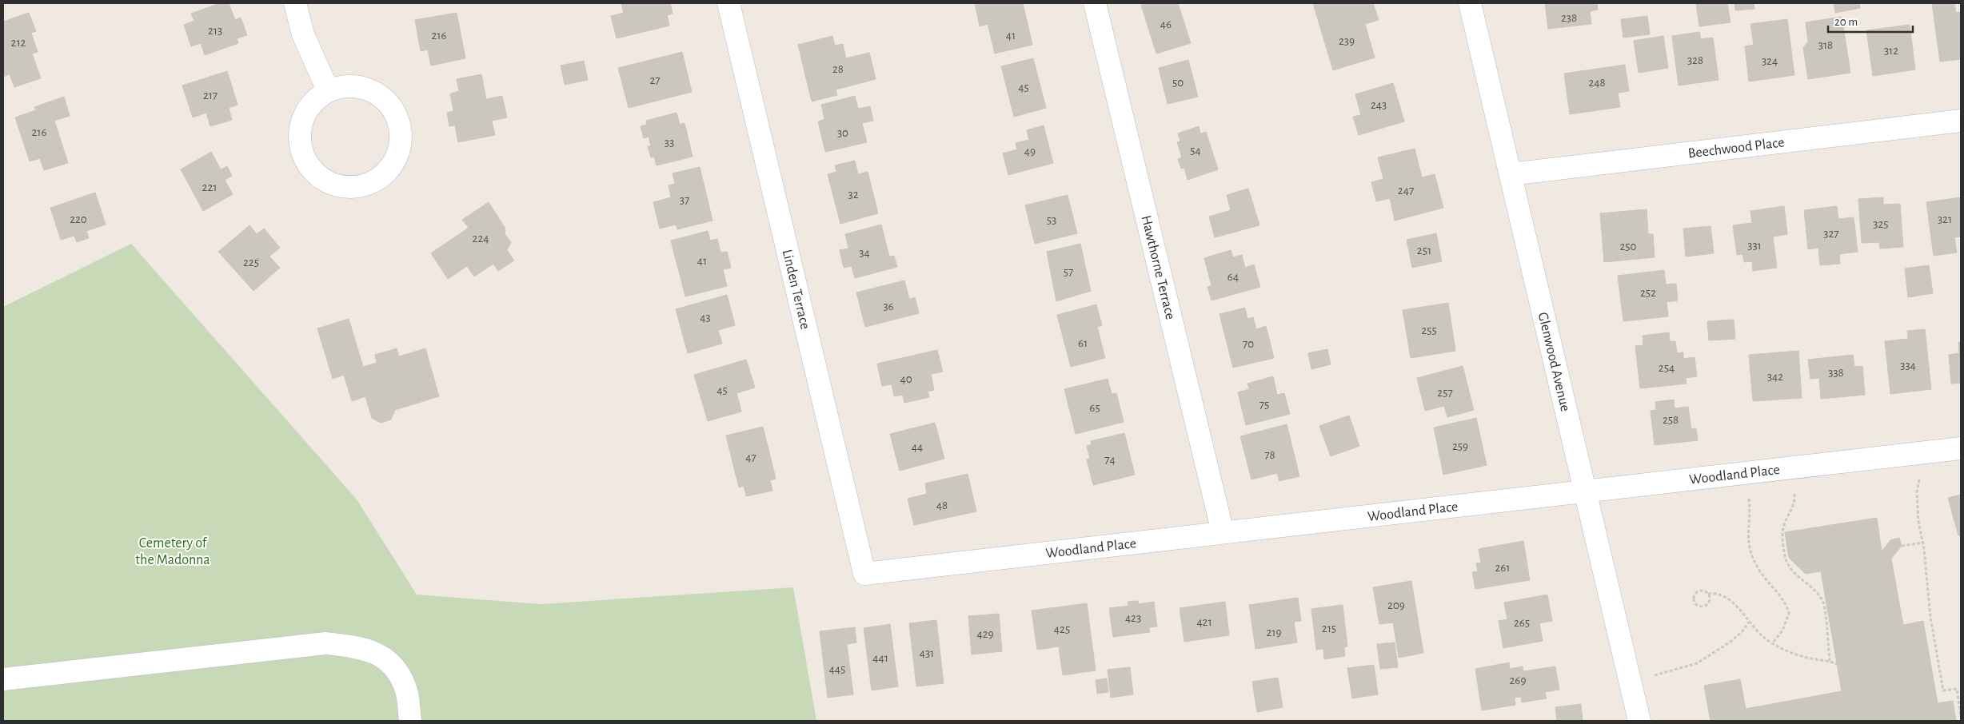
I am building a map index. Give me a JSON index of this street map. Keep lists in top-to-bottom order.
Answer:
{
  "streets": {
    "street": [
      "Beechwood Place",
      "Hawthorne Terrace",
      "Linden Terrace",
      "Glenwood Avenue",
      "Woodland Place"
    ]
  },
  "crossings": [
    ["Beechwood Place", "Glenwood Avenue"],
    ["Hawthorne Terrace", "Woodland Place"],
    ["Linden Terrace", "Woodland Place"],
    ["Glenwood Avenue", "Woodland Place"]
  ],
  "parks": ["Cemetery of the Madonna"],
  "house_numbers": [
    "238",
    "46",
    "213",
    "216",
    "41",
    "239",
    "212",
    "318",
    "312",
    "328",
    "324",
    "28",
    "27",
    "50",
    "248",
    "45",
    "217",
    "243",
    "216",
    "30",
    "33",
    "54",
    "49",
    "221",
    "247",
    "32",
    "37",
    "220",
    "321",
    "53",
    "325",
    "327",
    "224",
    "331",
    "250",
    "251",
    "34",
    "41",
    "225",
    "57",
    "64",
    "252",
    "36",
    "43",
    "255",
    "61",
    "70",
    "334",
    "254",
    "338",
    "342",
    "40",
    "45",
    "257",
    "75",
    "65",
    "258",
    "259",
    "44",
    "78",
    "47",
    "74",
    "48",
    "261",
    "209",
    "423",
    "421",
    "265",
    "215",
    "425",
    "219",
    "429",
    "431",
    "441",
    "445",
    "269"
  ],
  "scale_bar": "20 m"
}
